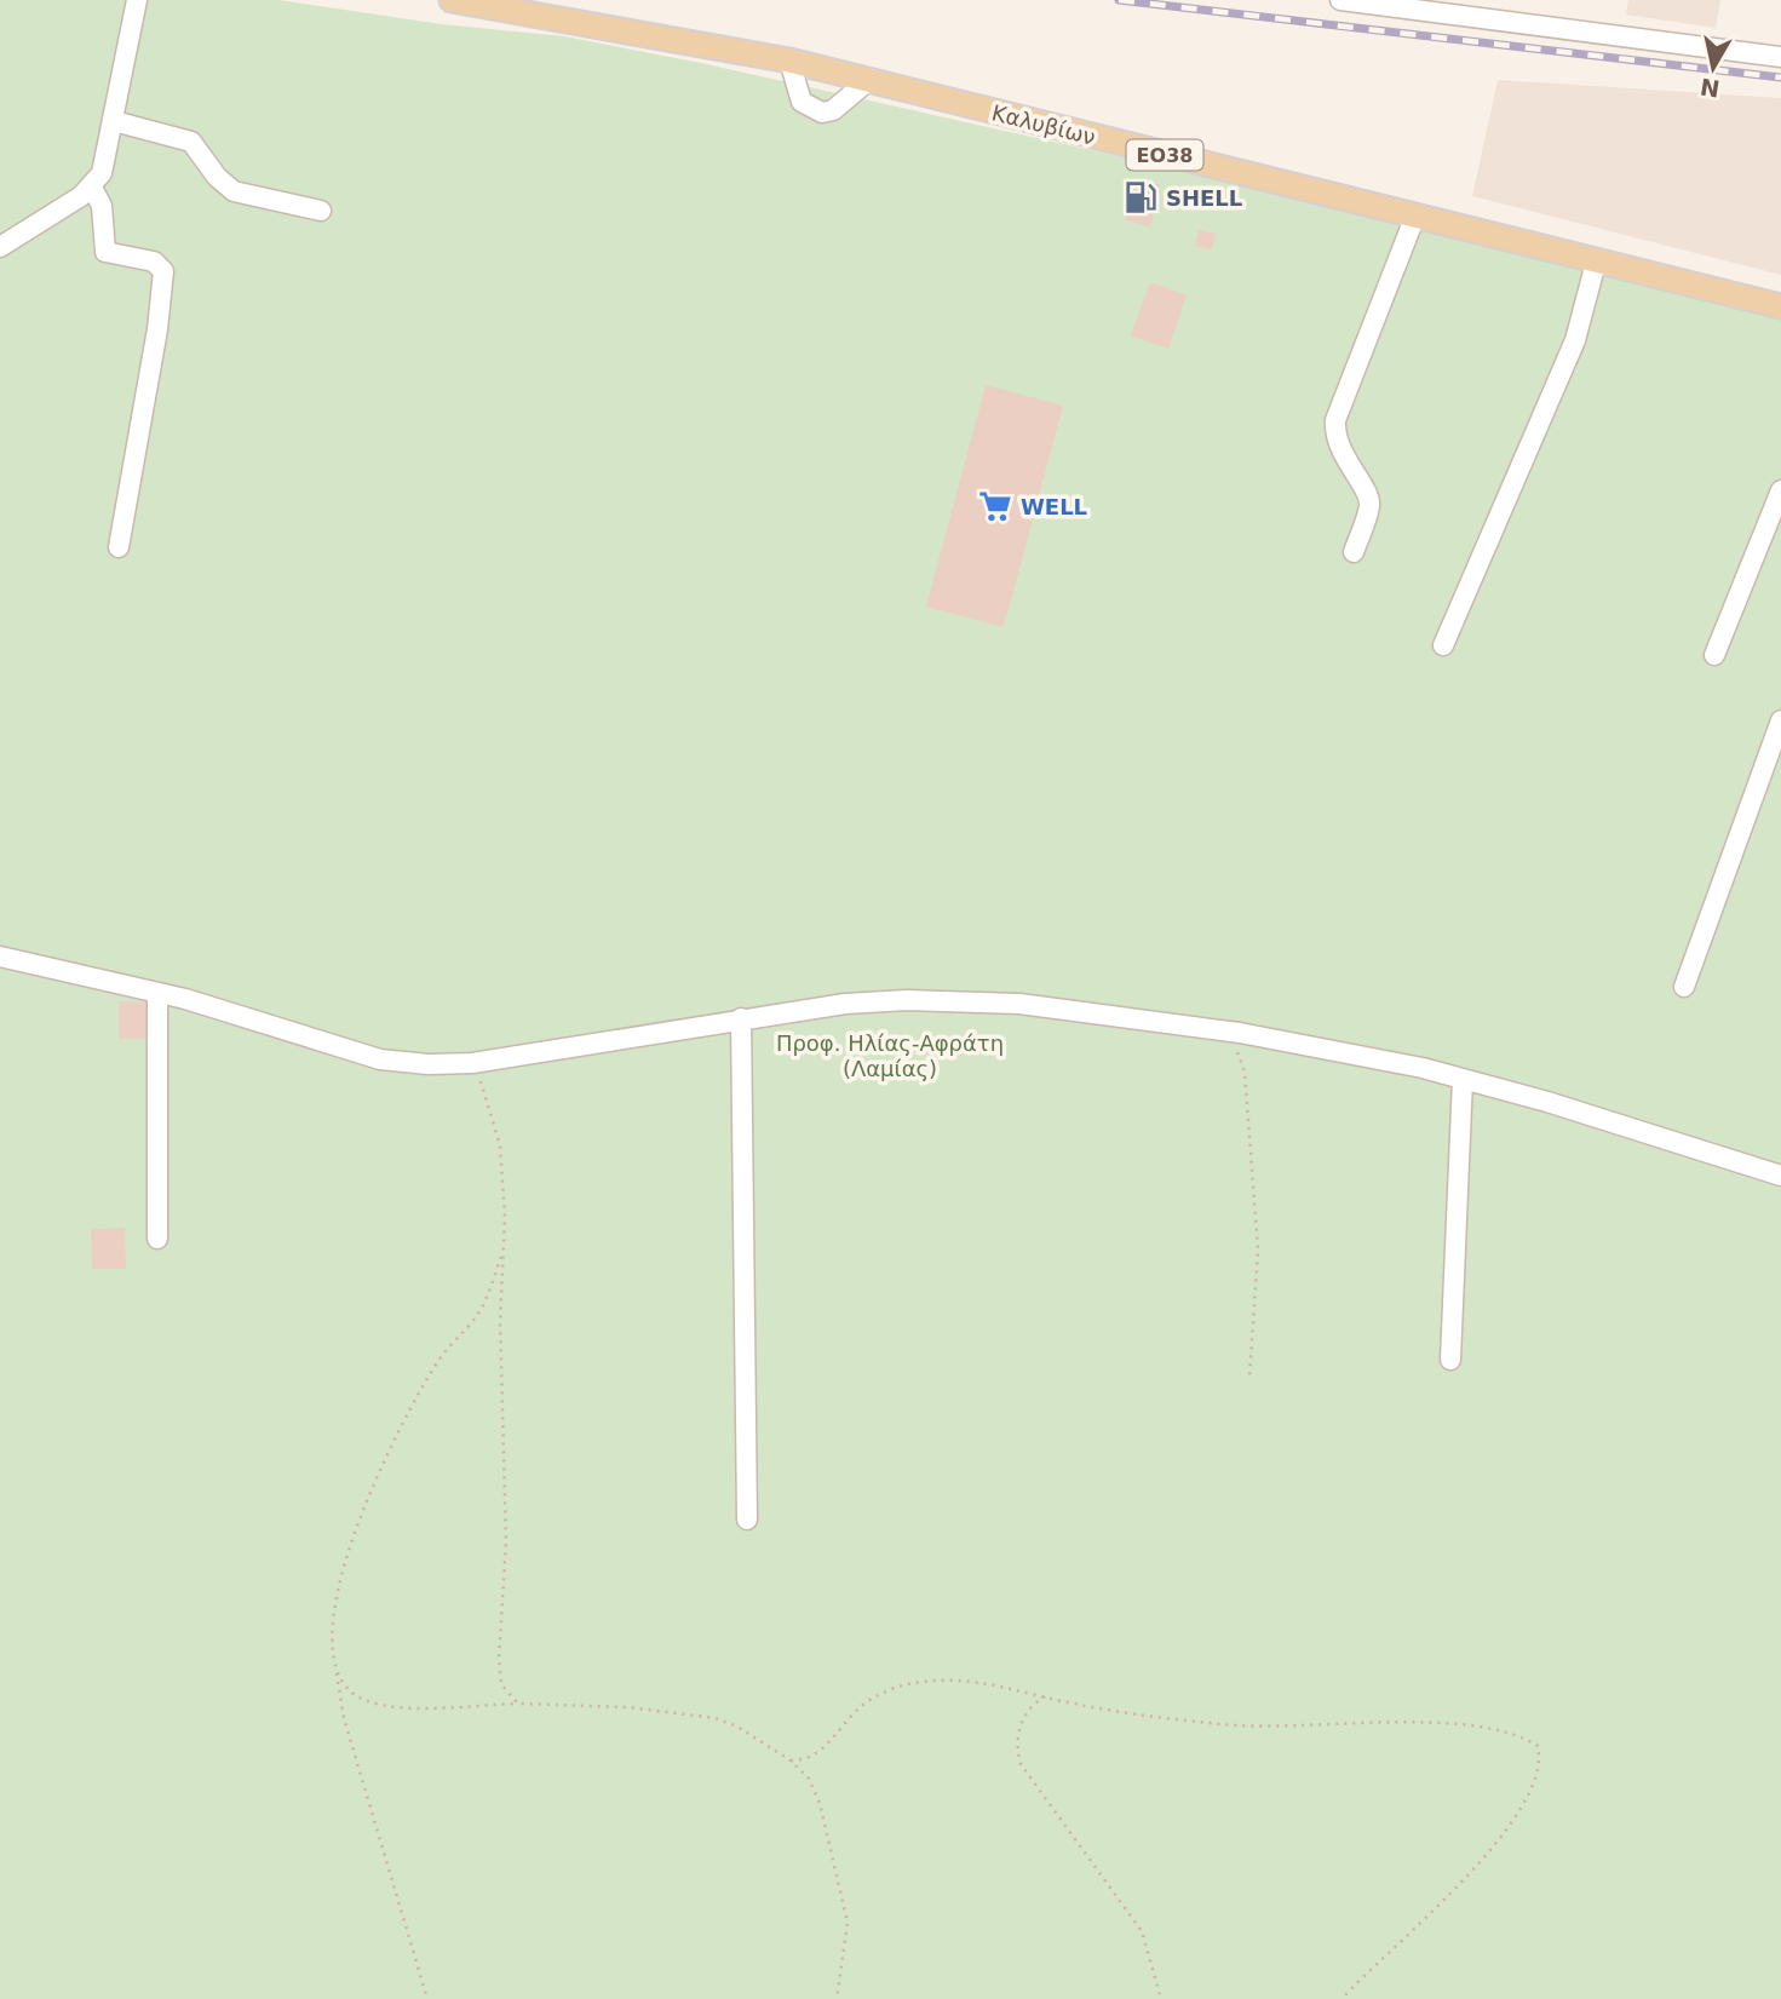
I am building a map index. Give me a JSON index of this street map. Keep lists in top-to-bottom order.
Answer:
{
  "streets": {
    "main road": ["Καλυβίων", "ΕΟ38"]
  },
  "parks": ["Προφ. Ηλίας-Αφράτη (Λαμίας)"],
  "places": {
    "fuel station": ["SHELL"],
    "supermarket": ["WELL"]
  },
  "north": "bottom"
}
